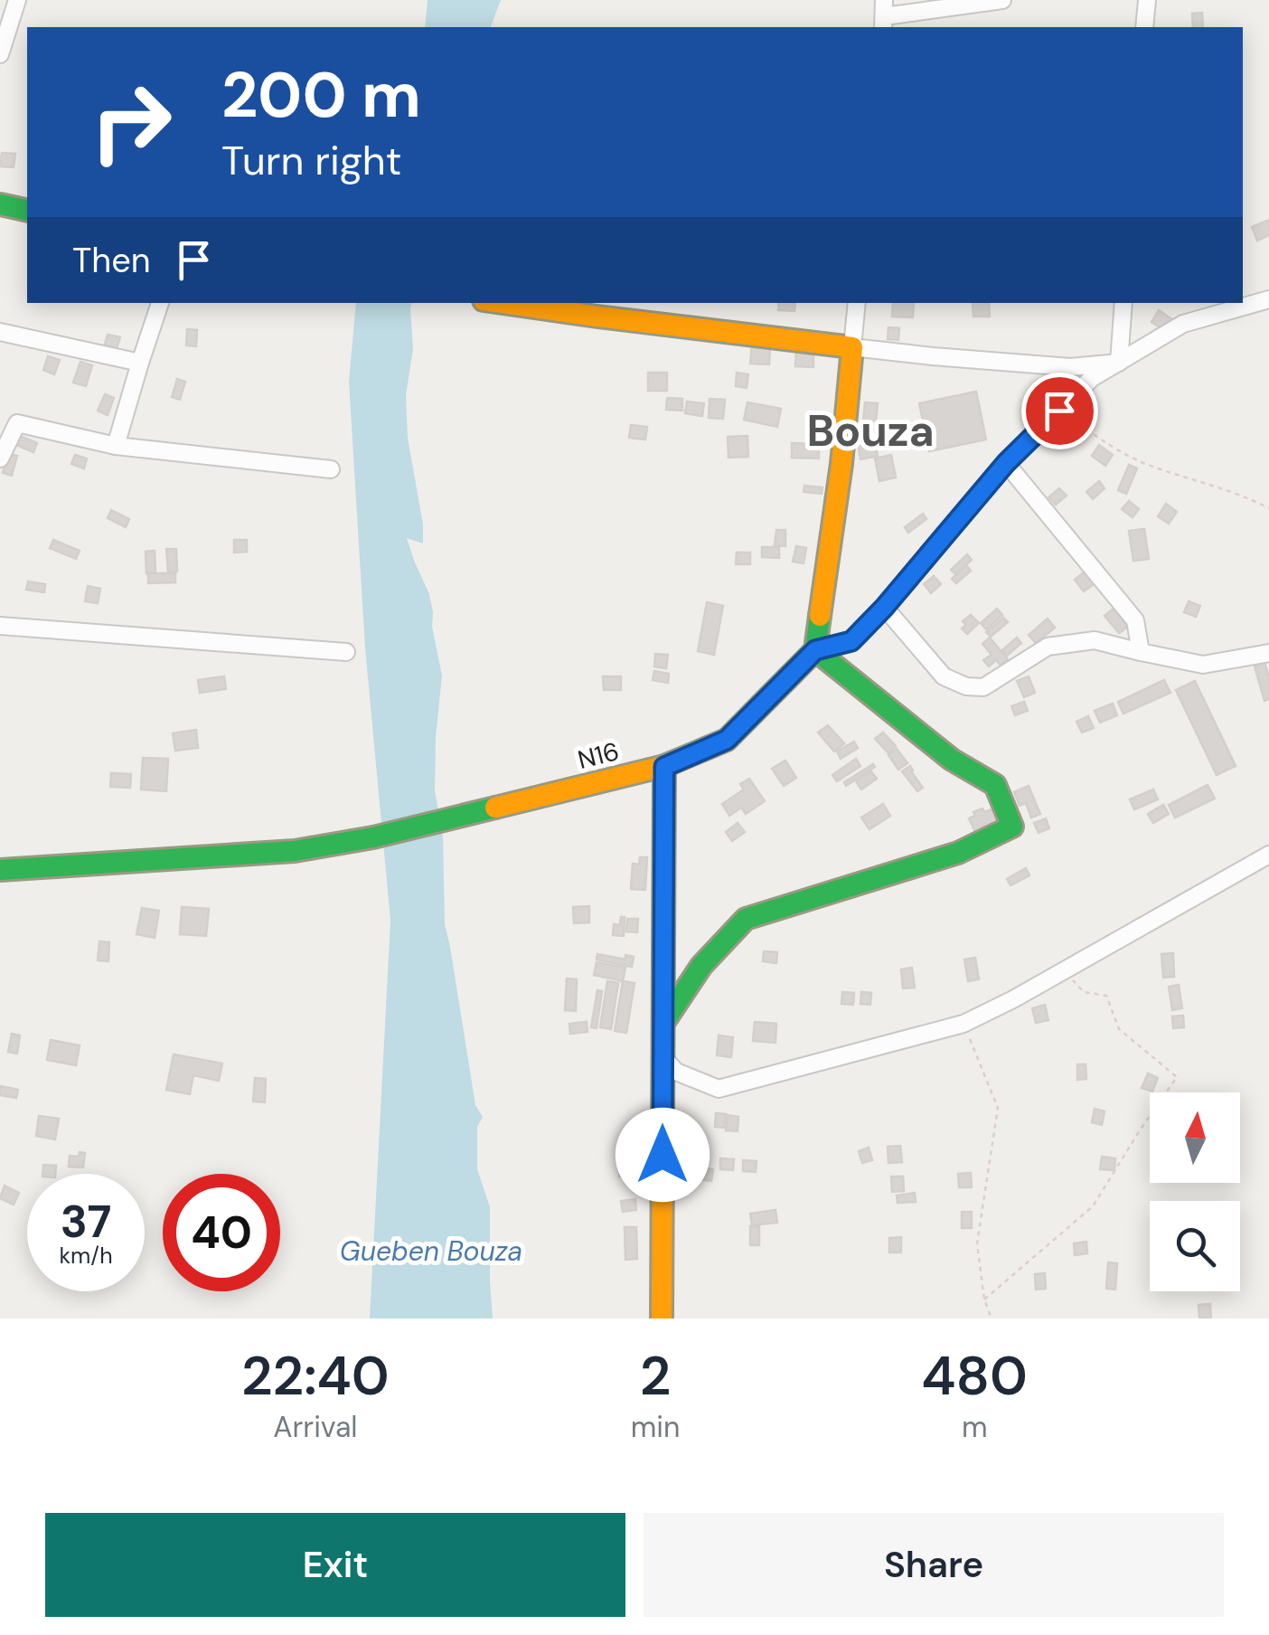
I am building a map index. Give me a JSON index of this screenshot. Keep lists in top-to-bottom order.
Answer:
{
  "streets": {
    "street": ["N16"]
  },
  "districts": ["Bouza"],
  "water": ["Gueben Bouza"],
  "north": "top",
  "page": {
    "turn": ["200 m", "Turn right"],
    "then": "Then",
    "speed": "37 km/h",
    "limit": "40",
    "eta": [
      "22:40",
      "Arrival",
      "2",
      "min",
      "480",
      "m"
    ],
    "buttons": ["Exit", "Share"]
  }
}
